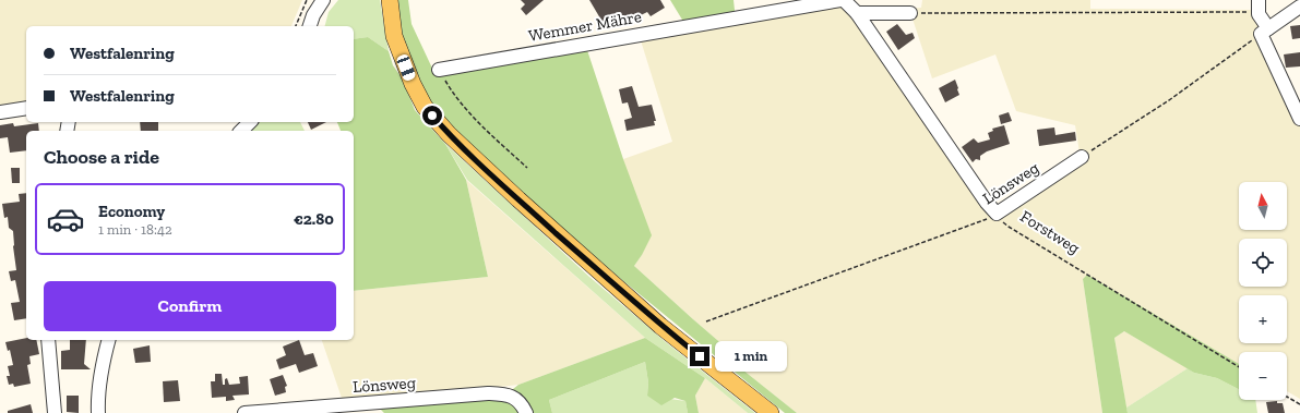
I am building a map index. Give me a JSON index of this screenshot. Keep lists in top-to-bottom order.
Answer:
{
  "streets": {
    "street": ["Wemmer Mähre", "Lönsweg", "Forstweg"]
  },
  "crossings": [
    ["Wemmer Mähre", "Forstweg"],
    ["Lönsweg", "Forstweg"]
  ],
  "north": "top",
  "page": {
    "banner": ["Westfalenring", "Westfalenring"],
    "heading": "Choose a ride",
    "map_buttons": ["+", "−"],
    "list": [
      {
        "name": "Economy",
        "note": "1 min · 18:42",
        "value": "€2.80"
      }
    ],
    "buttons": "Confirm",
    "bubble": "1 min"
  }
}
